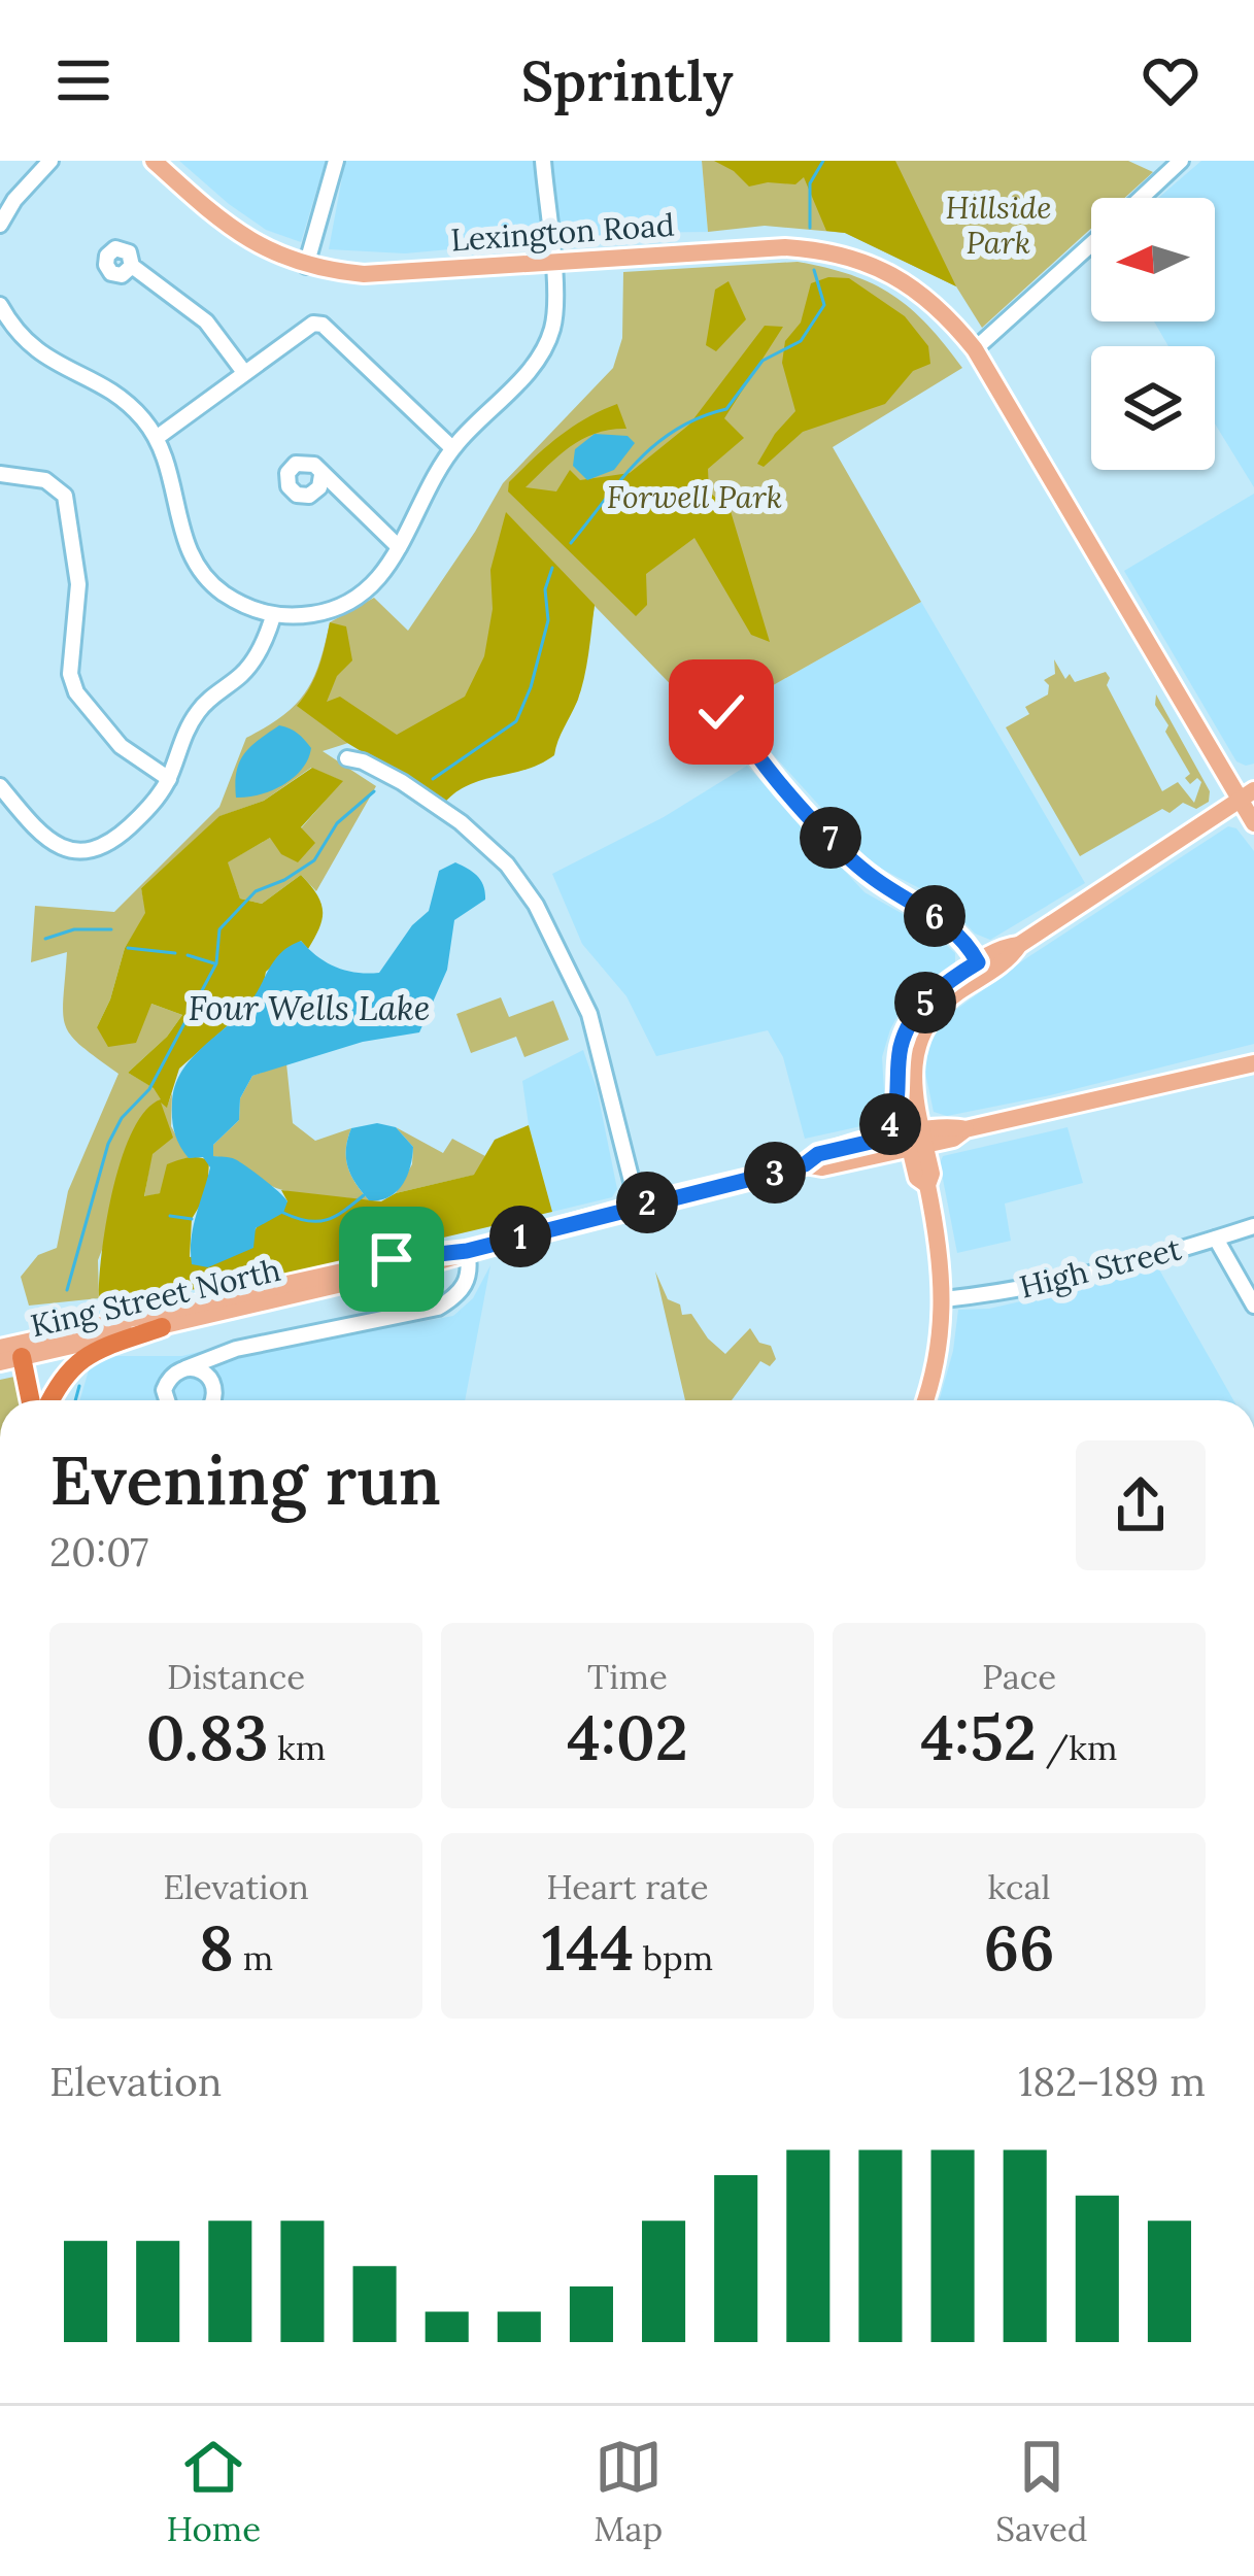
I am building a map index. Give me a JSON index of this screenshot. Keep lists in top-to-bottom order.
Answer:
{
  "streets": {
    "main road": ["Lexington Road", "King Street North"],
    "street": ["High Street"]
  },
  "water": ["Four Wells Lake"],
  "parks": ["Hillside Park", "Forwell Park"],
  "north": "left",
  "page": {
    "header": "Sprintly",
    "pins": [
      "7",
      "6",
      "5",
      "4",
      "3",
      "2",
      "1"
    ],
    "heading": ["Evening run", "20:07"],
    "stats": [
      ["Distance", "0.83 km"],
      ["Time", "4:02"],
      ["Pace", "4:52 /km"],
      ["Elevation", "8 m"],
      ["Heart rate", "144 bpm"],
      ["kcal", "66"]
    ],
    "chart": ["Elevation", "182–189 m"],
    "tabs": ["Home", "Map", "Saved"]
  }
}
